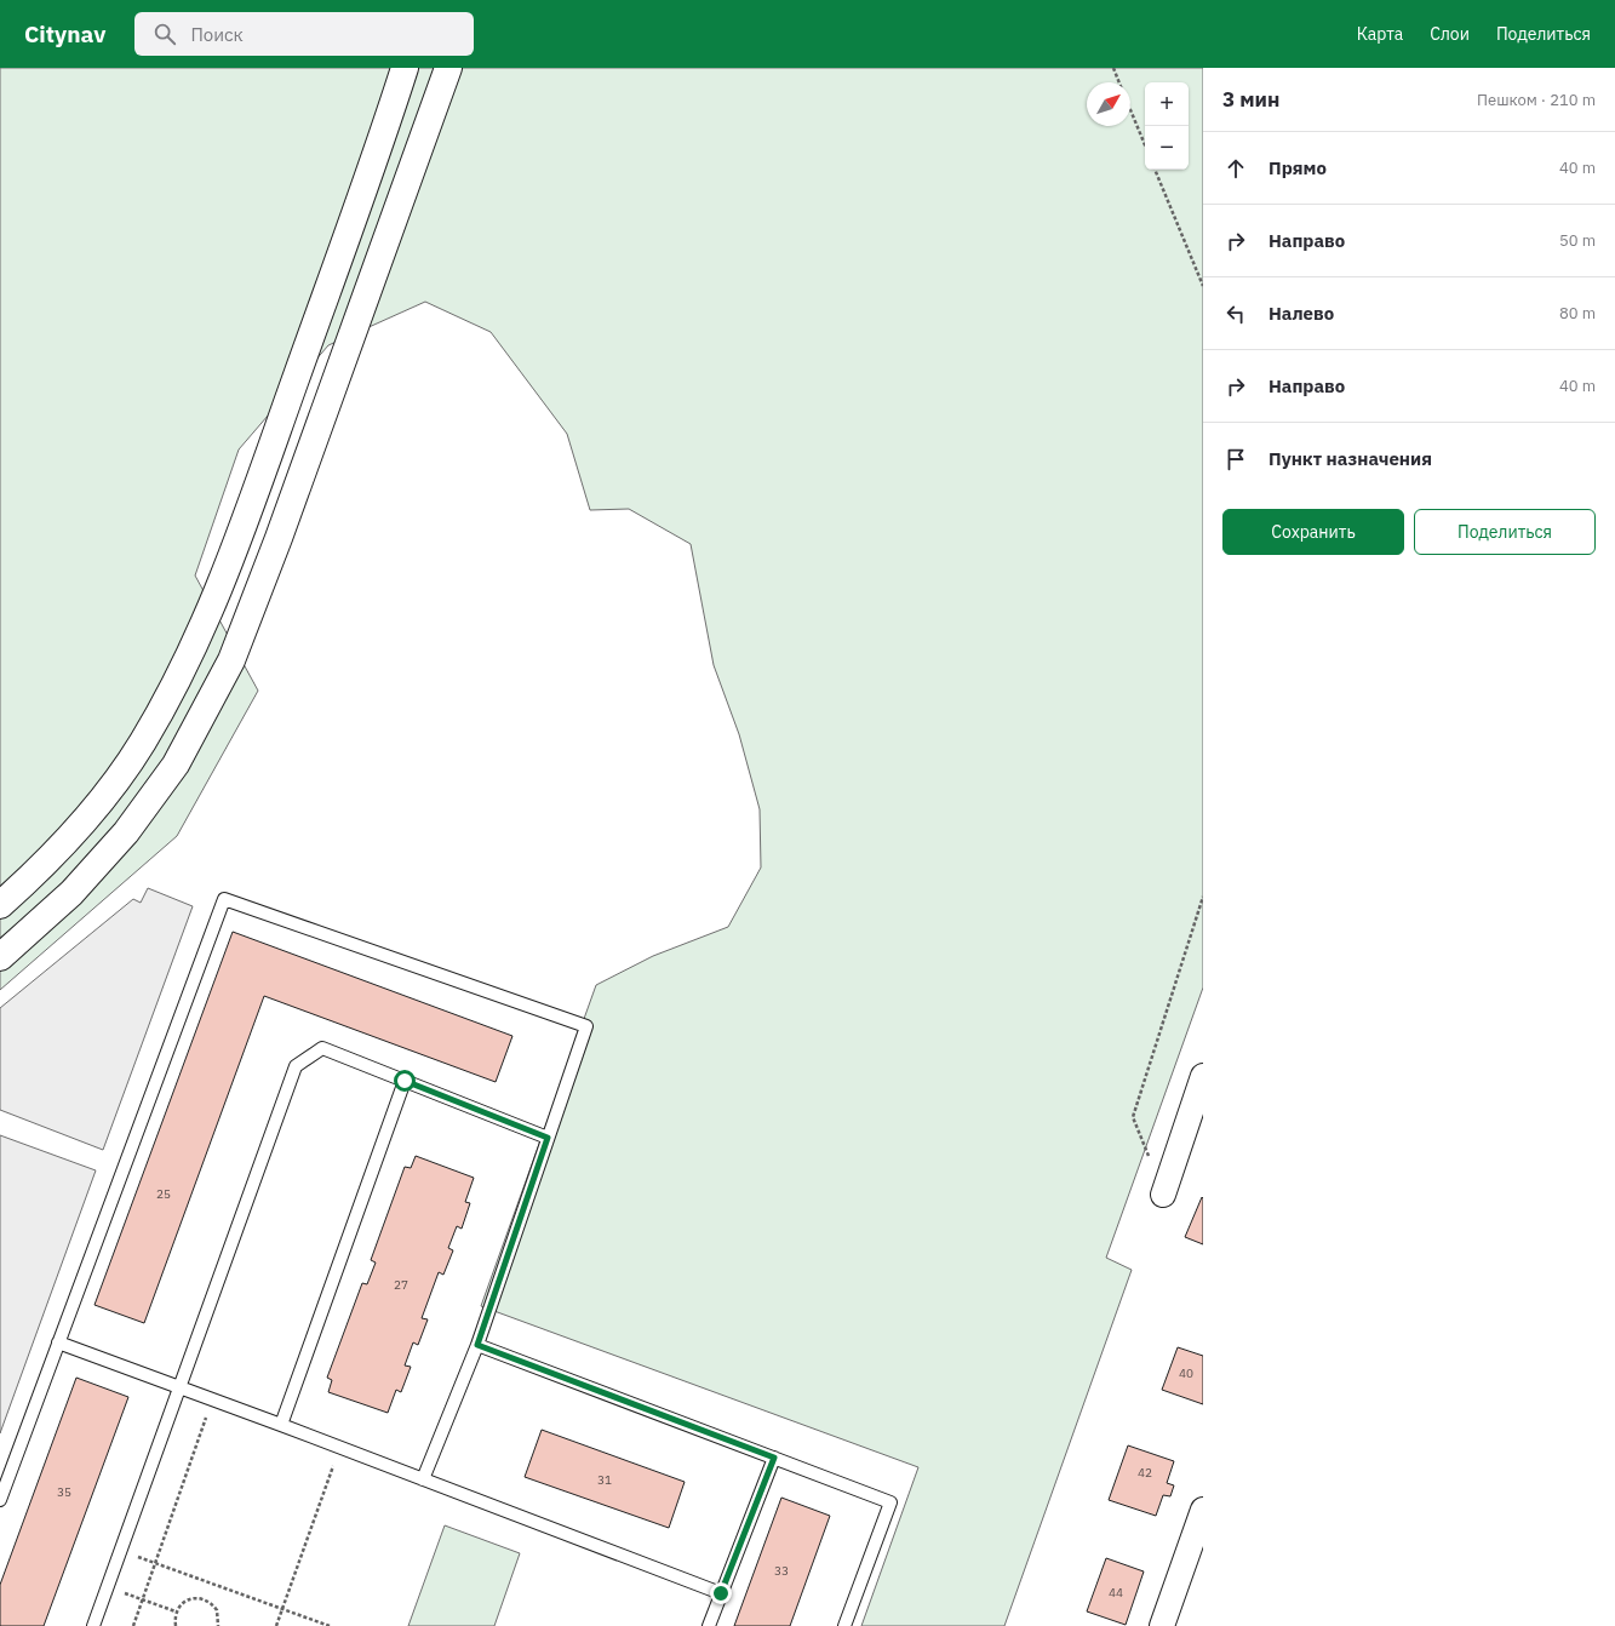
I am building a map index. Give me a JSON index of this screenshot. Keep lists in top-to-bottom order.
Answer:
{
  "house_numbers": [
    "25",
    "27",
    "40",
    "42",
    "31",
    "35",
    "33",
    "44"
  ],
  "north": "top right",
  "page": {
    "header": "Citynav",
    "search": "Поиск",
    "nav": ["Карта", "Слои", "Поделиться"],
    "heading": ["3 мин", "Пешком · 210 m"],
    "map_buttons": ["+", "−"],
    "list": [
      ["Прямо", "40 m"],
      ["Направо", "50 m"],
      ["Налево", "80 m"],
      ["Направо", "40 m"],
      "Пункт назначения"
    ],
    "buttons": ["Сохранить", "Поделиться"]
  }
}
